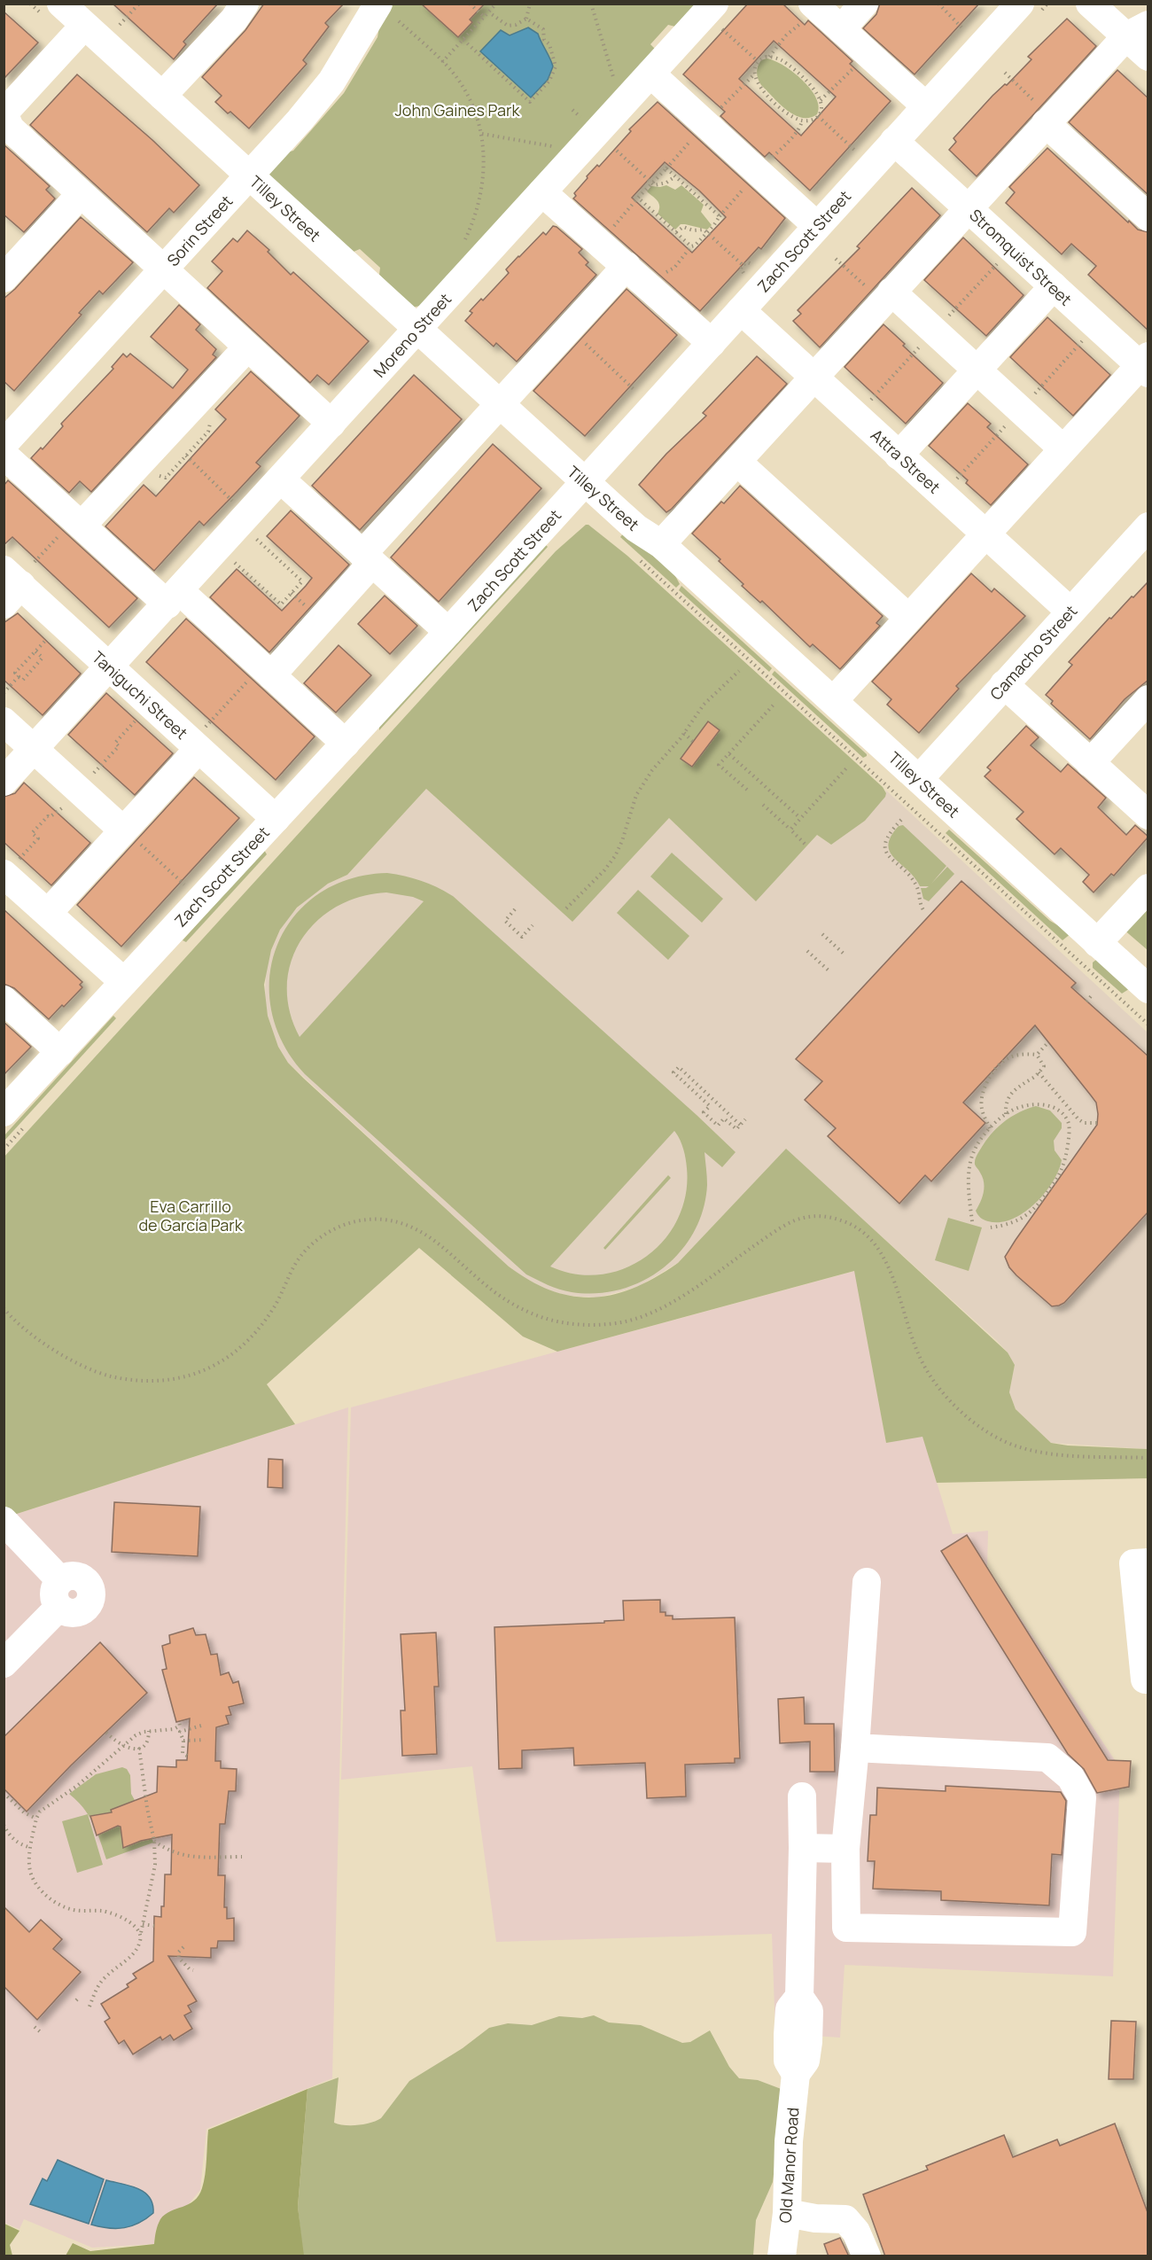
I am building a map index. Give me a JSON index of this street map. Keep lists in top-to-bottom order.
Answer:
{
  "streets": {
    "street": [
      "Tilley Street",
      "Sorin Street",
      "Zach Scott Street",
      "Stromquist Street",
      "Moreno Street",
      "Attra Street",
      "Camacho Street",
      "Taniguchi Street",
      "Old Manor Road"
    ]
  },
  "crossings": [
    ["Tilley Street", "Sorin Street"],
    ["Tilley Street", "Zach Scott Street"],
    ["Tilley Street", "Moreno Street"],
    ["Tilley Street", "Camacho Street"],
    ["Zach Scott Street", "Stromquist Street"],
    ["Zach Scott Street", "Attra Street"],
    ["Zach Scott Street", "Taniguchi Street"],
    ["Moreno Street", "Taniguchi Street"],
    ["Attra Street", "Camacho Street"]
  ],
  "parks": ["John Gaines Park", "Eva Carrillo de García Park"]
}
